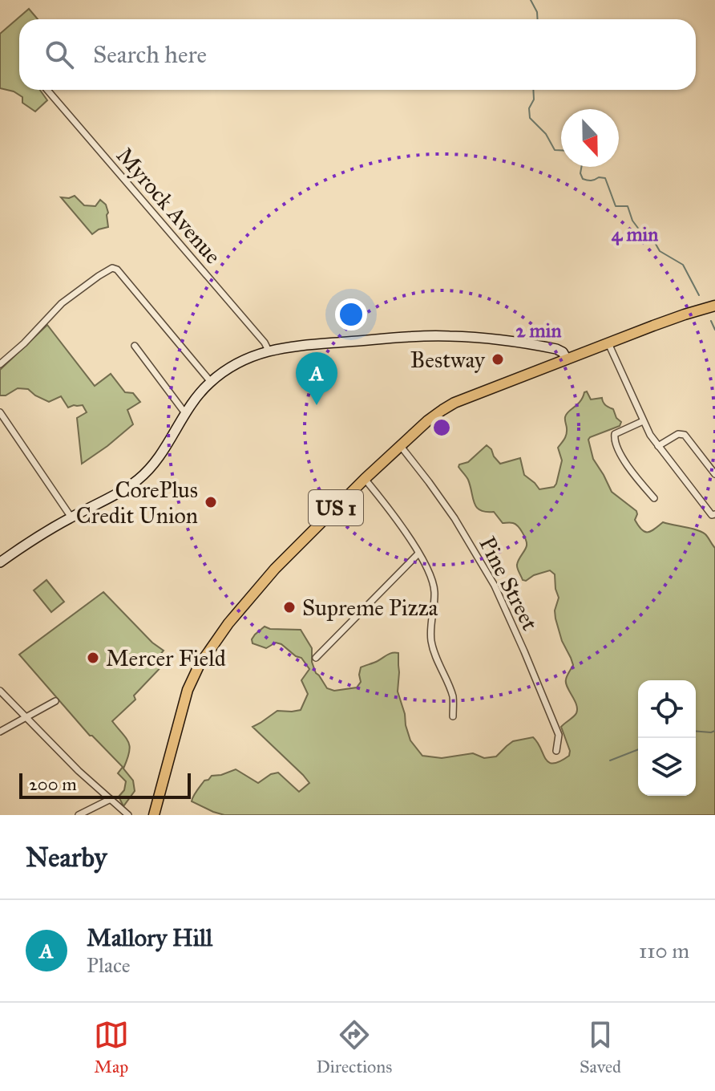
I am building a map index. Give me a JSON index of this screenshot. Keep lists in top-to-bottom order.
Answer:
{
  "streets": {
    "main road": ["US 1"],
    "street": ["Myrock Avenue", "Pine Street"]
  },
  "crossings": [
    ["US 1", "Pine Street"]
  ],
  "places": [
    "Bestway",
    "CorePlus Credit Union",
    "Supreme Pizza",
    "Mercer Field"
  ],
  "scale_bar": "200 m",
  "north": "bottom",
  "page": {
    "search": "Search here",
    "pins": "A",
    "scale": "200 m",
    "heading": "Nearby",
    "list": [
      {
        "mark": "A",
        "name": "Mallory Hill",
        "note": "Place",
        "value": "110 m"
      }
    ],
    "nav": ["Map", "Directions", "Saved"]
  },
  "rings": ["4 min", "2 min"]
}
